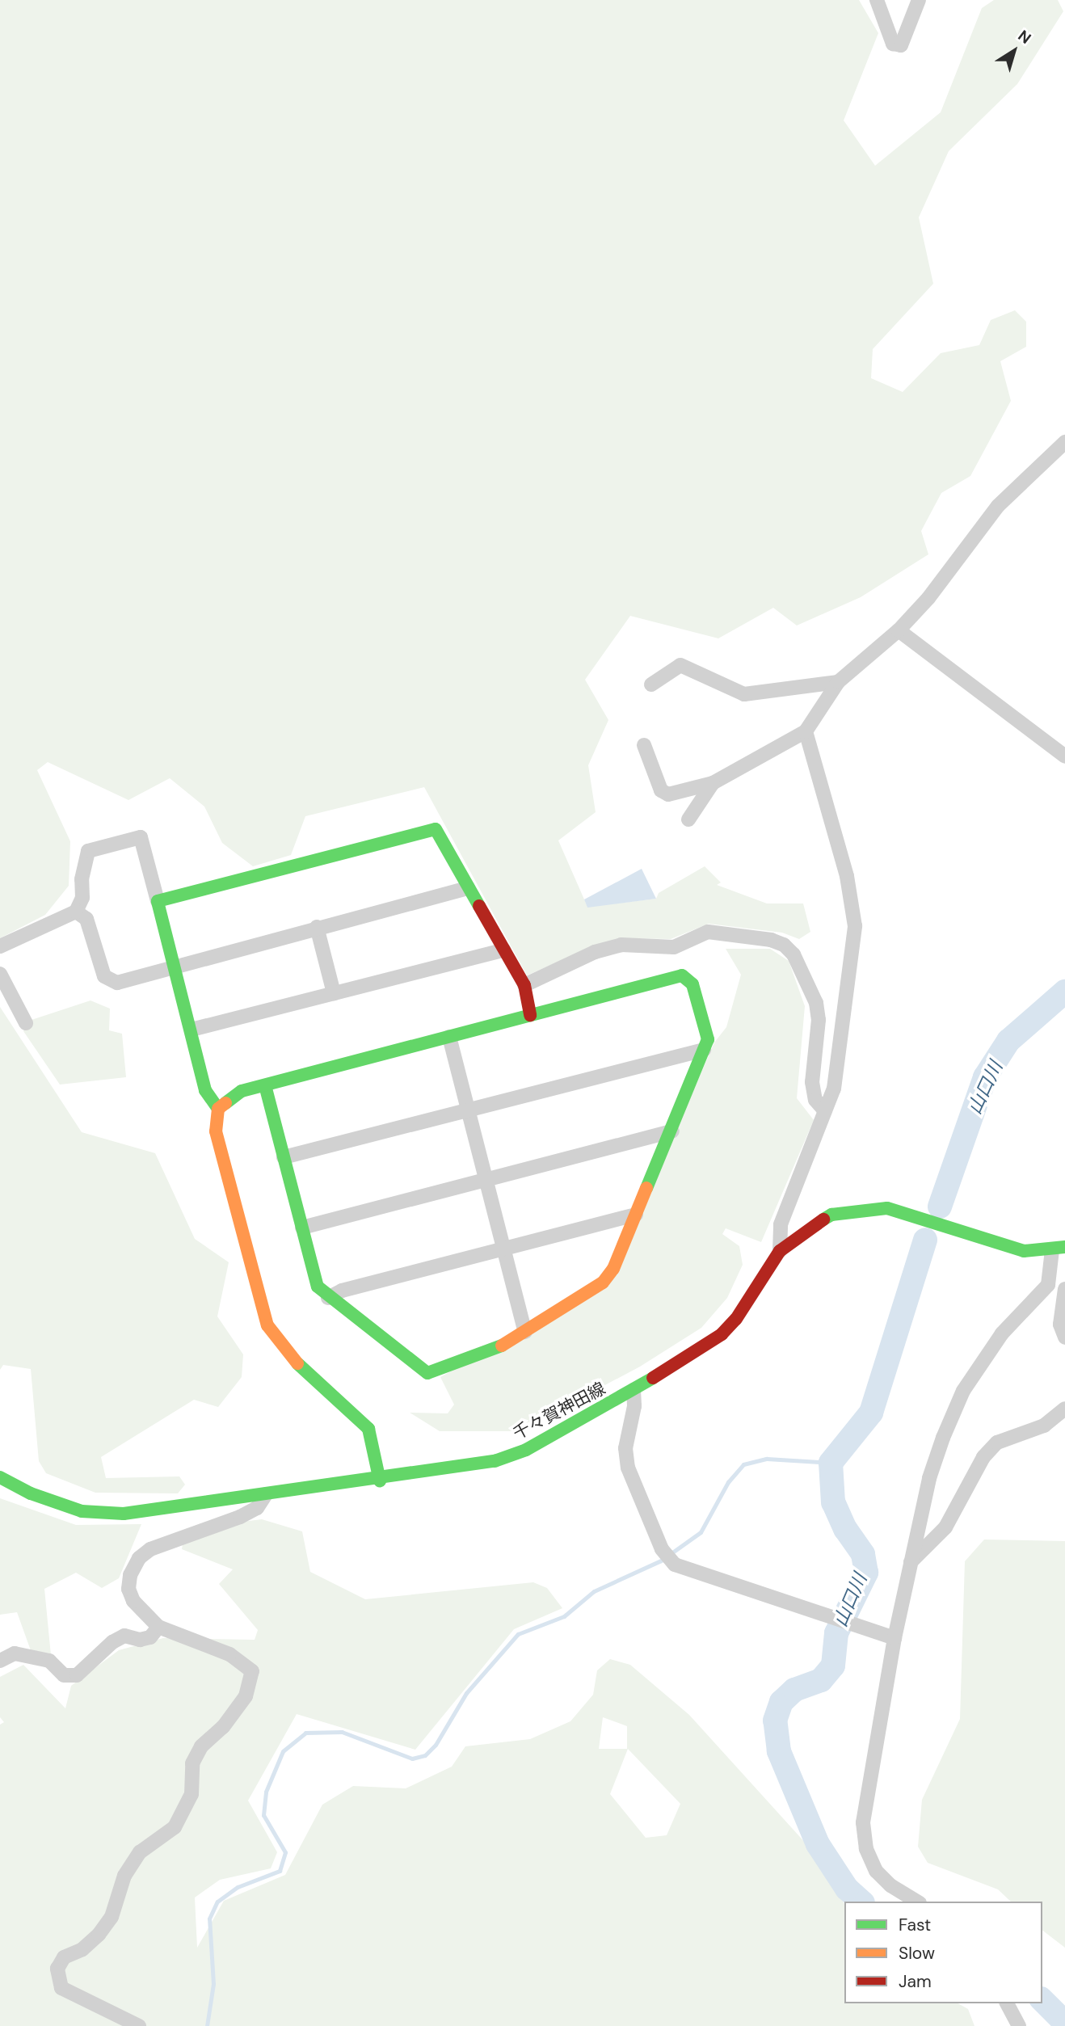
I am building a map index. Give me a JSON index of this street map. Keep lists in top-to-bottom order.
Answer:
{
  "streets": {
    "street": ["千々賀神田線"]
  },
  "water": ["山口川"],
  "legend": ["Fast", "Slow", "Jam"],
  "north": "top right"
}
